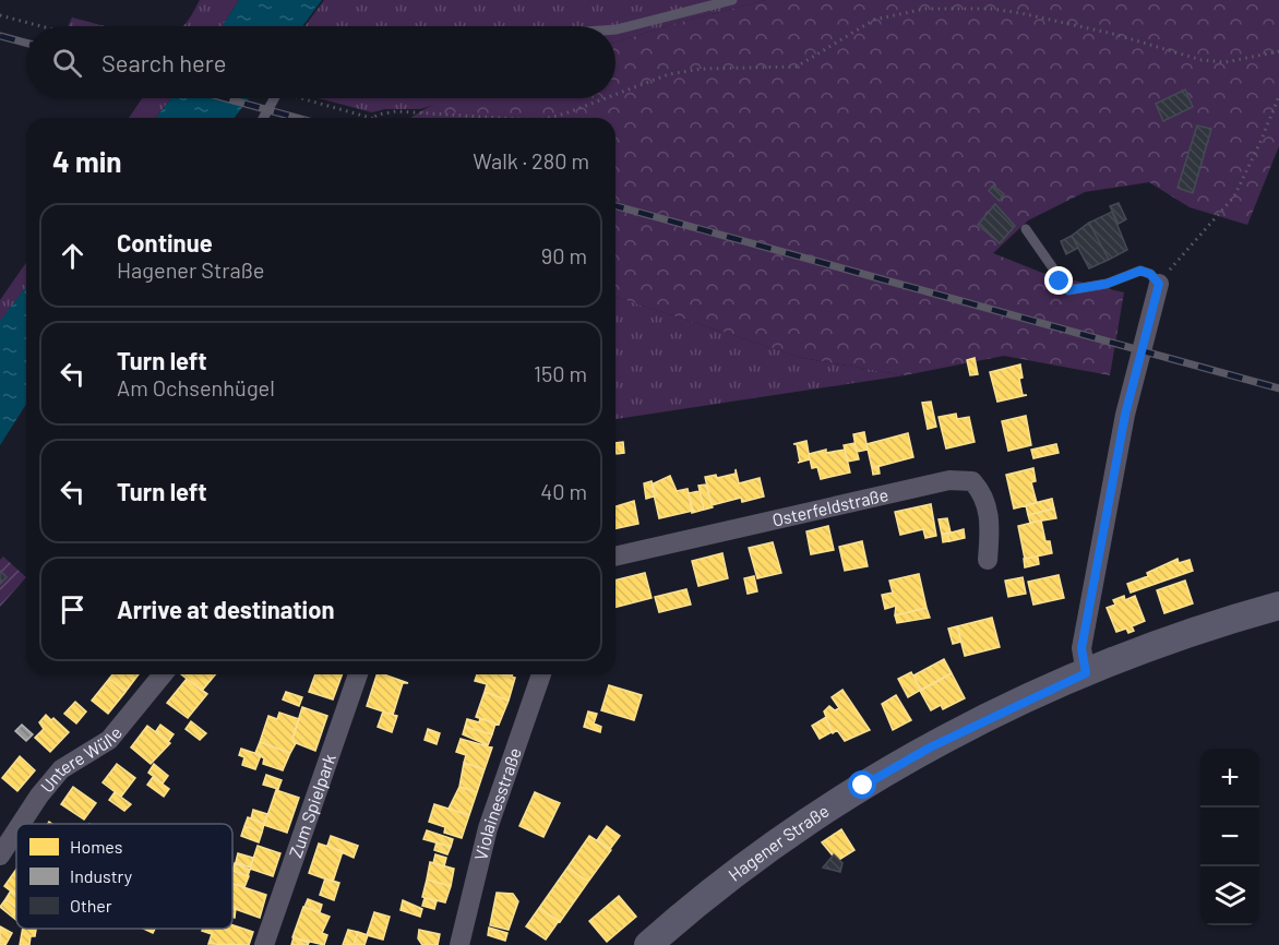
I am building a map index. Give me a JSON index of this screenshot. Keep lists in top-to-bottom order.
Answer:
{
  "streets": {
    "main road": ["Hagener Straße"],
    "street": [
      "Osterfeldstraße",
      "Untere Wülle",
      "Violainesstraße",
      "Zum Spielpark"
    ]
  },
  "legend": ["Homes", "Industry", "Other"],
  "page": {
    "search": "Search here",
    "heading": ["4 min", "Walk · 280 m"],
    "list": [
      ["Continue", "Hagener Straße", "90 m"],
      ["Turn left", "Am Ochsenhügel", "150 m"],
      ["Turn left", "40 m"],
      "Arrive at destination"
    ],
    "map_buttons": ["+", "−"]
  }
}
